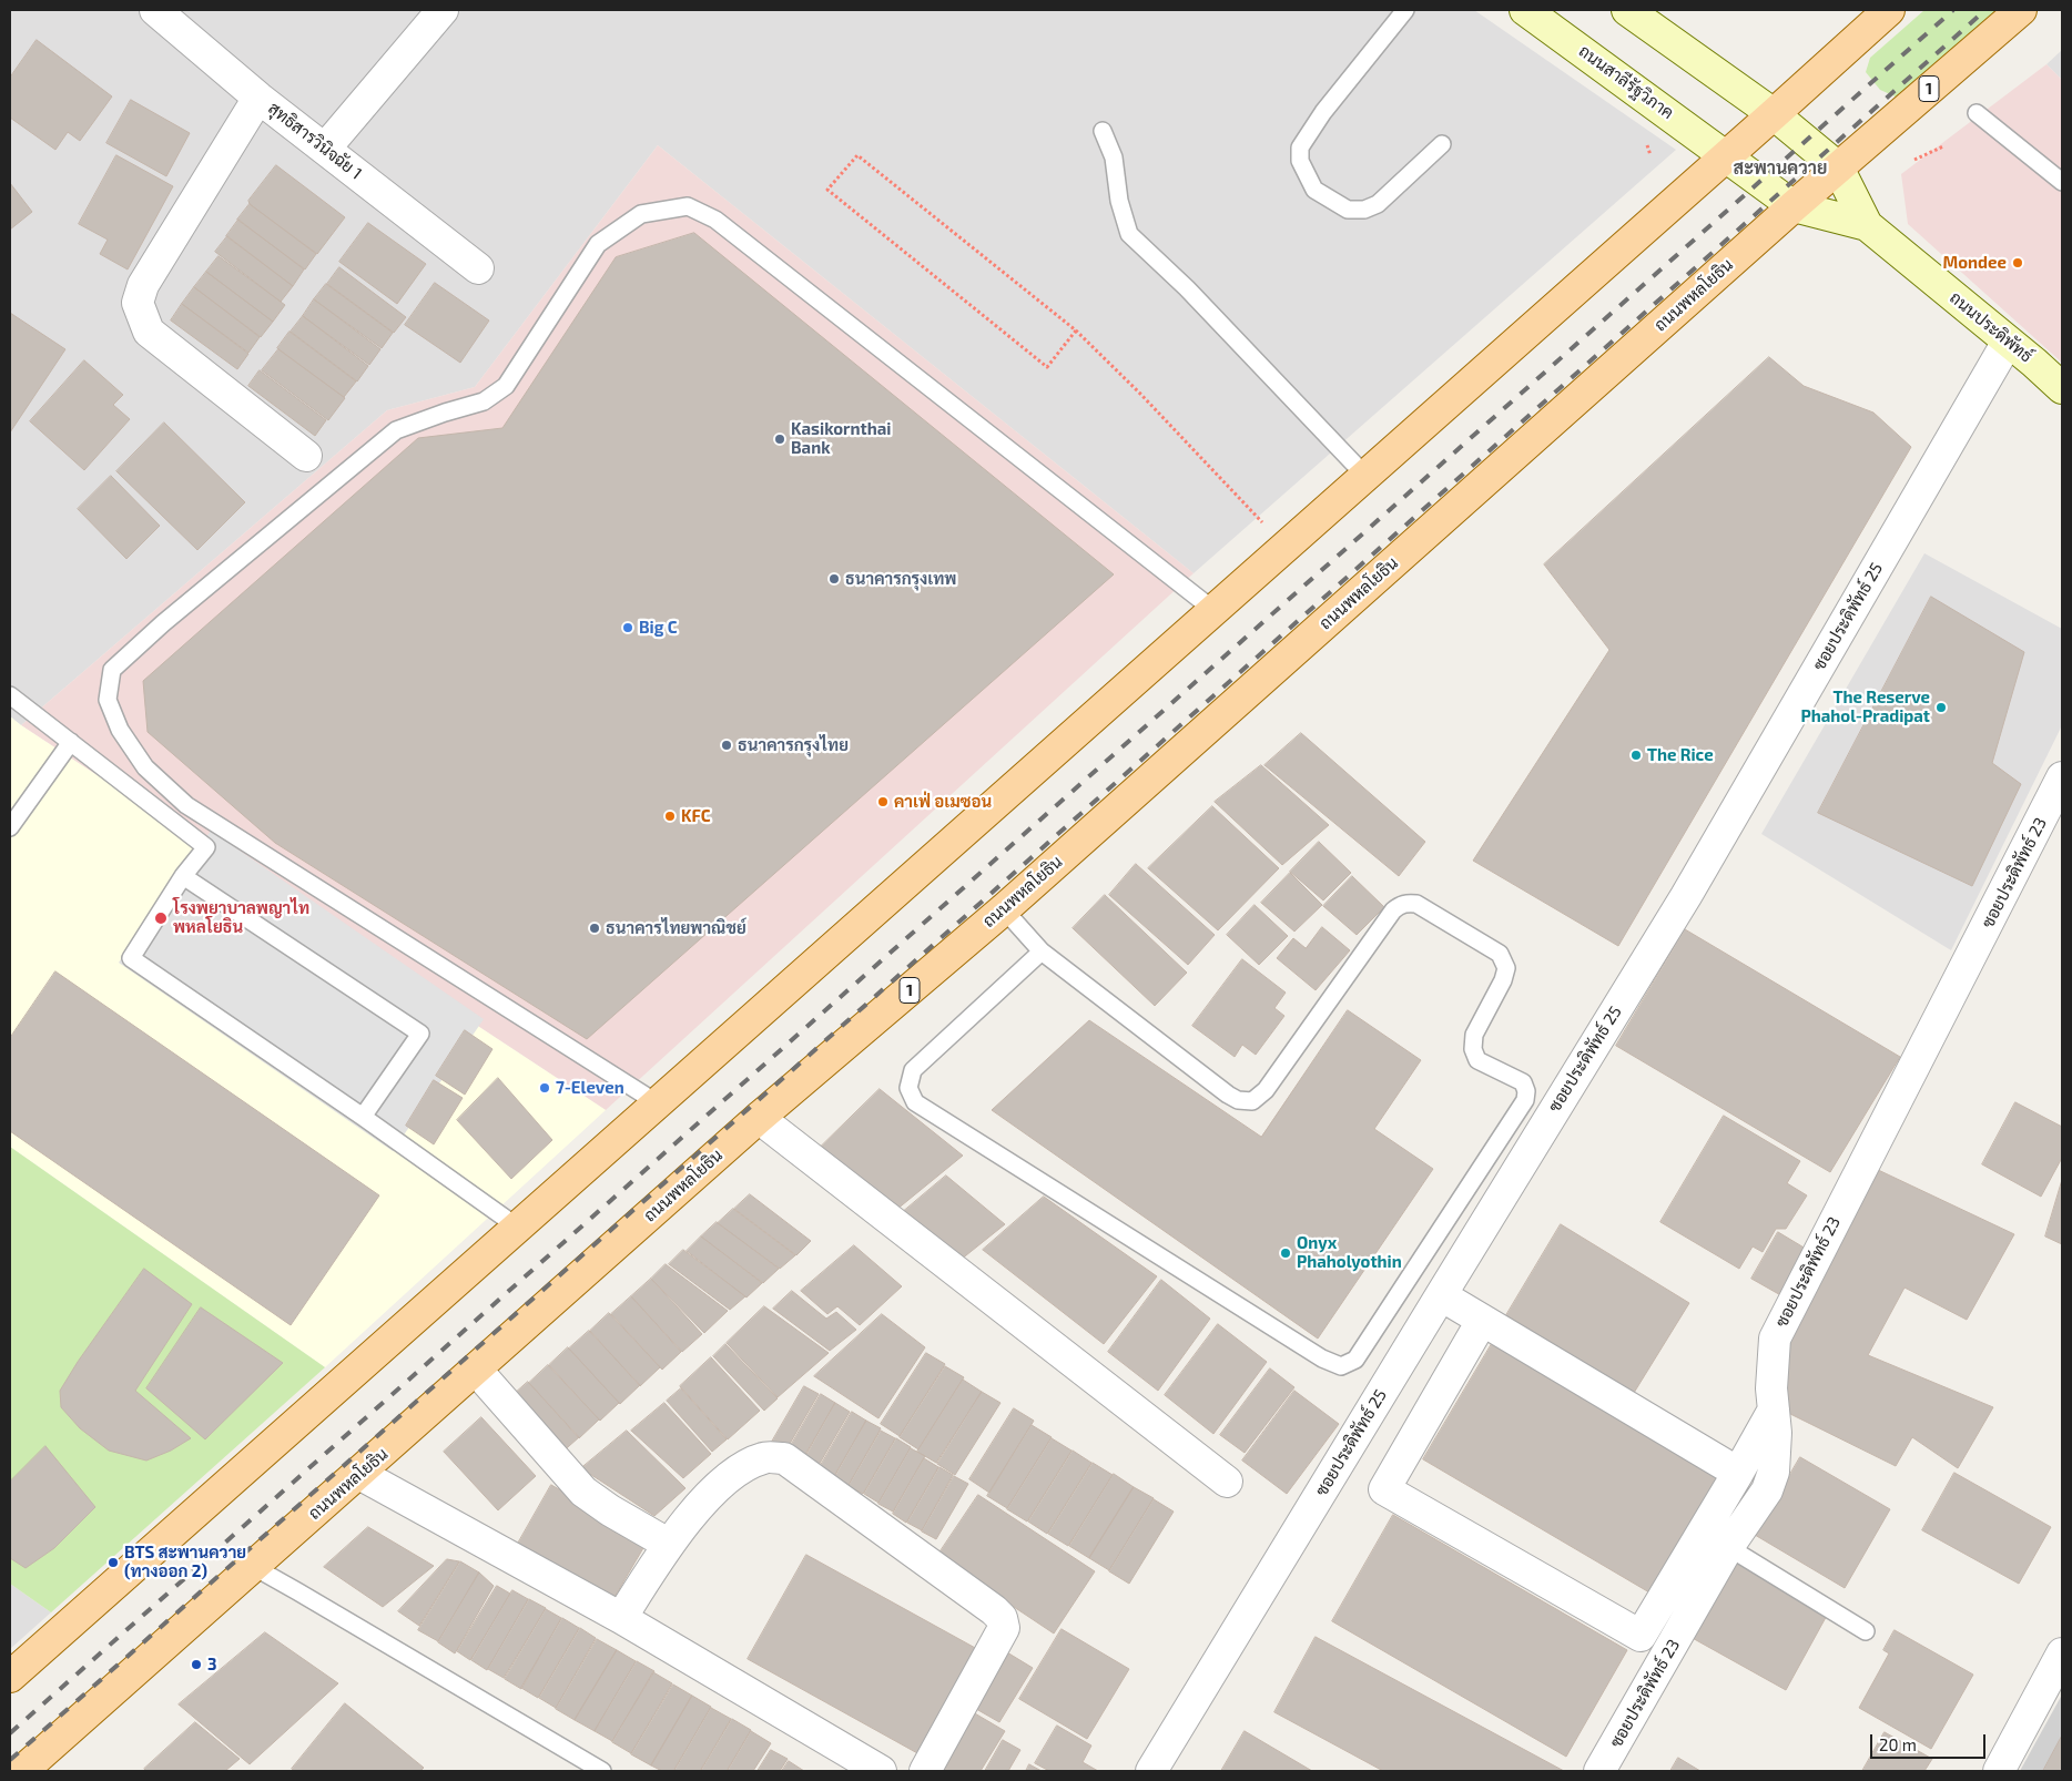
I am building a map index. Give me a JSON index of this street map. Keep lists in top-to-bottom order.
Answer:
{
  "streets": {
    "main road": [
      "ถนนสาลีรัฐวิภาค",
      "1",
      "ถนนพหลโยธิน",
      "ถนนประดิพัทธ์"
    ],
    "street": ["สุทธิสารวินิจฉัย 1", "ซอยประดิพัทธ์ 25", "ซอยประดิพัทธ์ 23"]
  },
  "crossings": [
    ["ถนนสาลีรัฐวิภาค", "ถนนประดิพัทธ์"],
    ["ถนนพหลโยธิน", "ถนนประดิพัทธ์"],
    ["ถนนประดิพัทธ์", "ซอยประดิพัทธ์ 25"]
  ],
  "districts": ["สะพานควาย"],
  "places": [
    "Mondee",
    "Kasikornthai Bank",
    "ธนาคารกรุงเทพ",
    "Big C",
    "The Reserve Phahol-Pradipat",
    "ธนาคารกรุงไทย",
    "The Rice",
    "คาเฟ่ อเมซอน",
    "KFC",
    "โรงพยาบาลพญาไท พหลโยธิน",
    "ธนาคารไทยพาณิชย์",
    "7-Eleven",
    "Onyx Phaholyothin",
    "BTS สะพานควาย (ทางออก 2)",
    "3"
  ],
  "scale_bar": "20 m"
}
